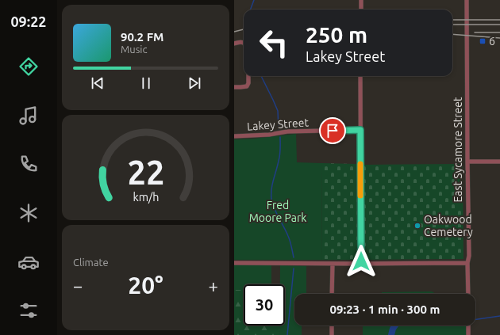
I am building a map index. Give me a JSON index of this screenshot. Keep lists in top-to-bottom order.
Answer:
{
  "streets": {
    "street": ["Lakey Street", "East Sycamore Street"]
  },
  "parks": ["Fred Moore Park"],
  "places": {
    "transit": ["6"],
    "other": ["Oakwood Cemetery"]
  },
  "page": {
    "tabs": "09:22",
    "turn": ["250 m", "Lakey Street"],
    "song": ["90.2 FM", "Music"],
    "tile": "Climate",
    "heat": ["−", "20°", "+"],
    "limit": "30",
    "trip": "09:23 · 1 min · 300 m",
    "gauge": ["22", "km/h"]
  }
}
